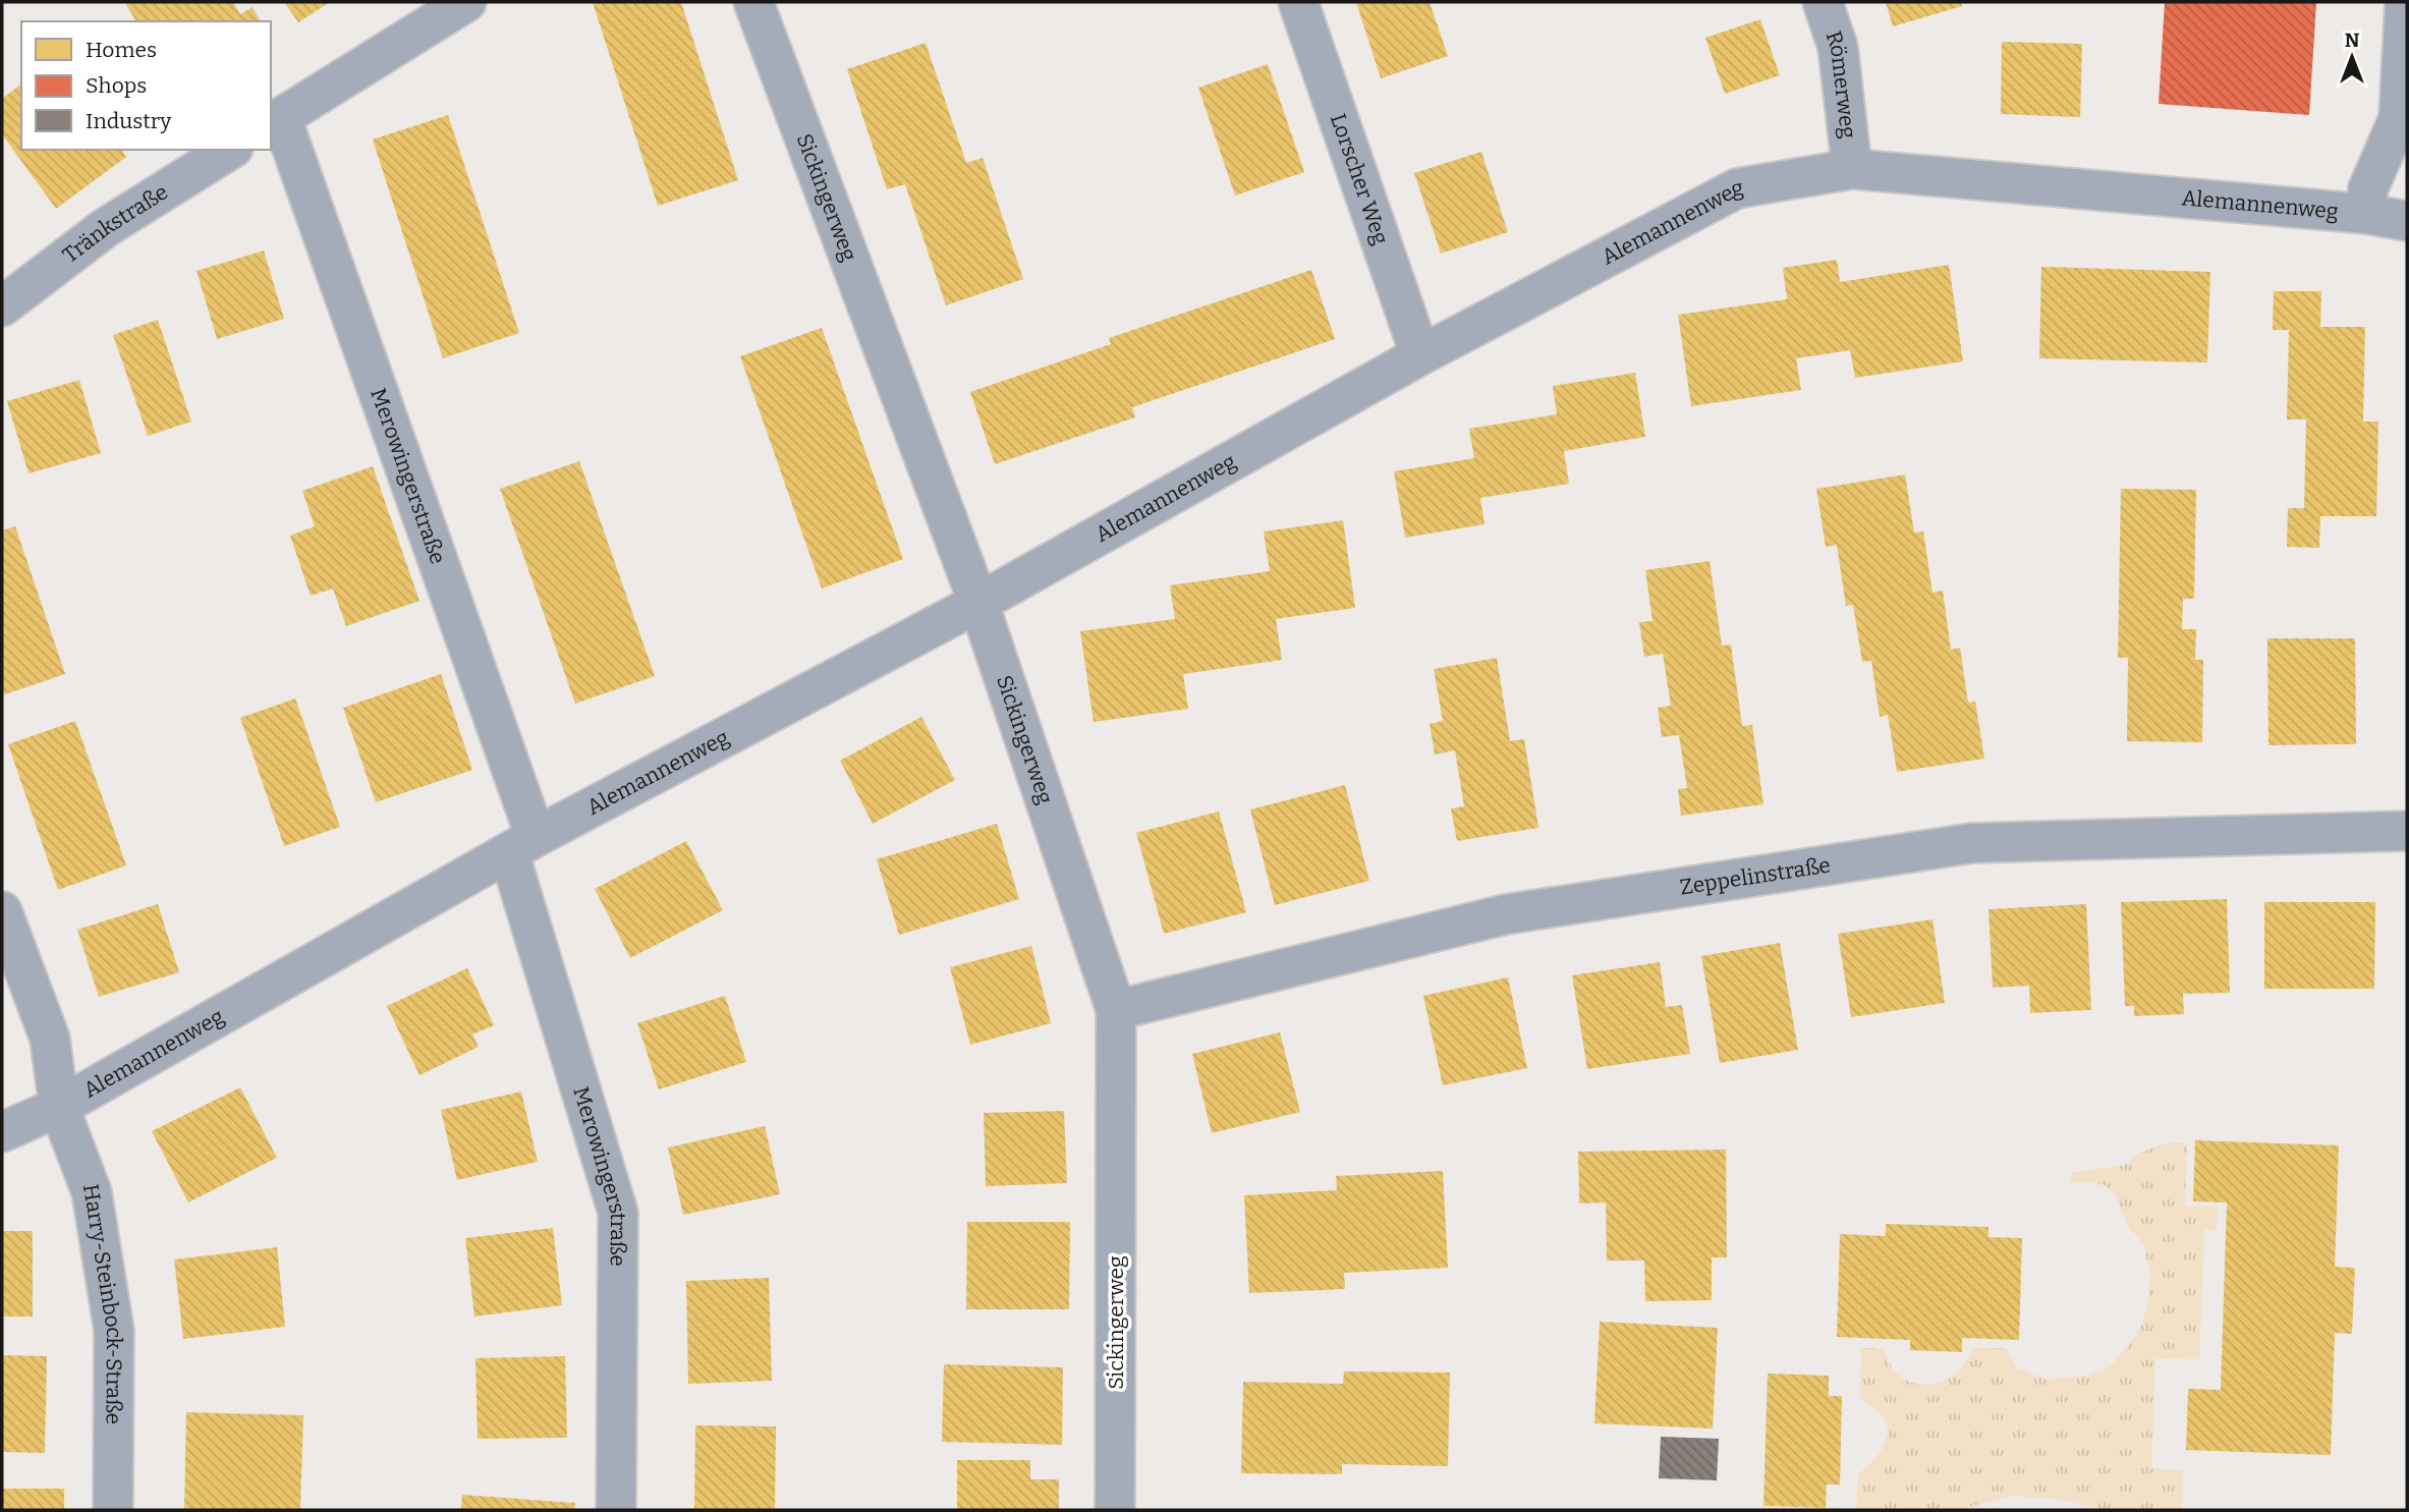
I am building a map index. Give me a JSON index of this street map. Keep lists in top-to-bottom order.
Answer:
{
  "streets": {
    "street": [
      "Römerweg",
      "Lorscher Weg",
      "Sickingerweg",
      "Alemannenweg",
      "Tränkstraße",
      "Merowingerstraße",
      "Zeppelinstraße",
      "Harry-Steinbock-Straße"
    ]
  },
  "crossings": [
    ["Römerweg", "Alemannenweg"],
    ["Lorscher Weg", "Alemannenweg"],
    ["Sickingerweg", "Alemannenweg"],
    ["Sickingerweg", "Zeppelinstraße"],
    ["Alemannenweg", "Merowingerstraße"],
    ["Alemannenweg", "Harry-Steinbock-Straße"]
  ],
  "legend": ["Homes", "Shops", "Industry"],
  "north": "top"
}
